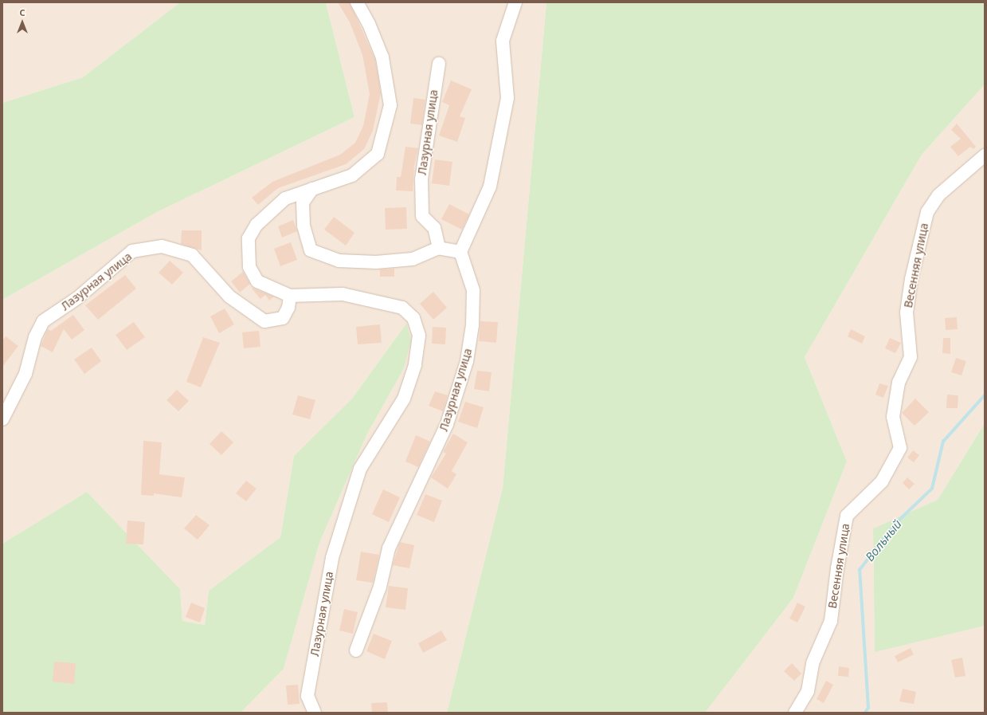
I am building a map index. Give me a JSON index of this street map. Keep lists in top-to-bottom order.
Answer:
{
  "streets": {
    "street": ["Лазурная улица", "Весенняя улица"]
  },
  "water": ["Вольный"],
  "north": "top"
}
